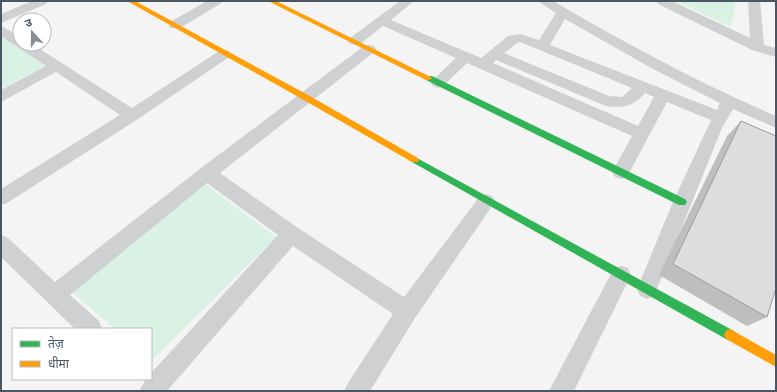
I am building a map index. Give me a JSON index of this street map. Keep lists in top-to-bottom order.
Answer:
{
  "legend": ["तेज़", "धीमा"],
  "north": "top"
}
